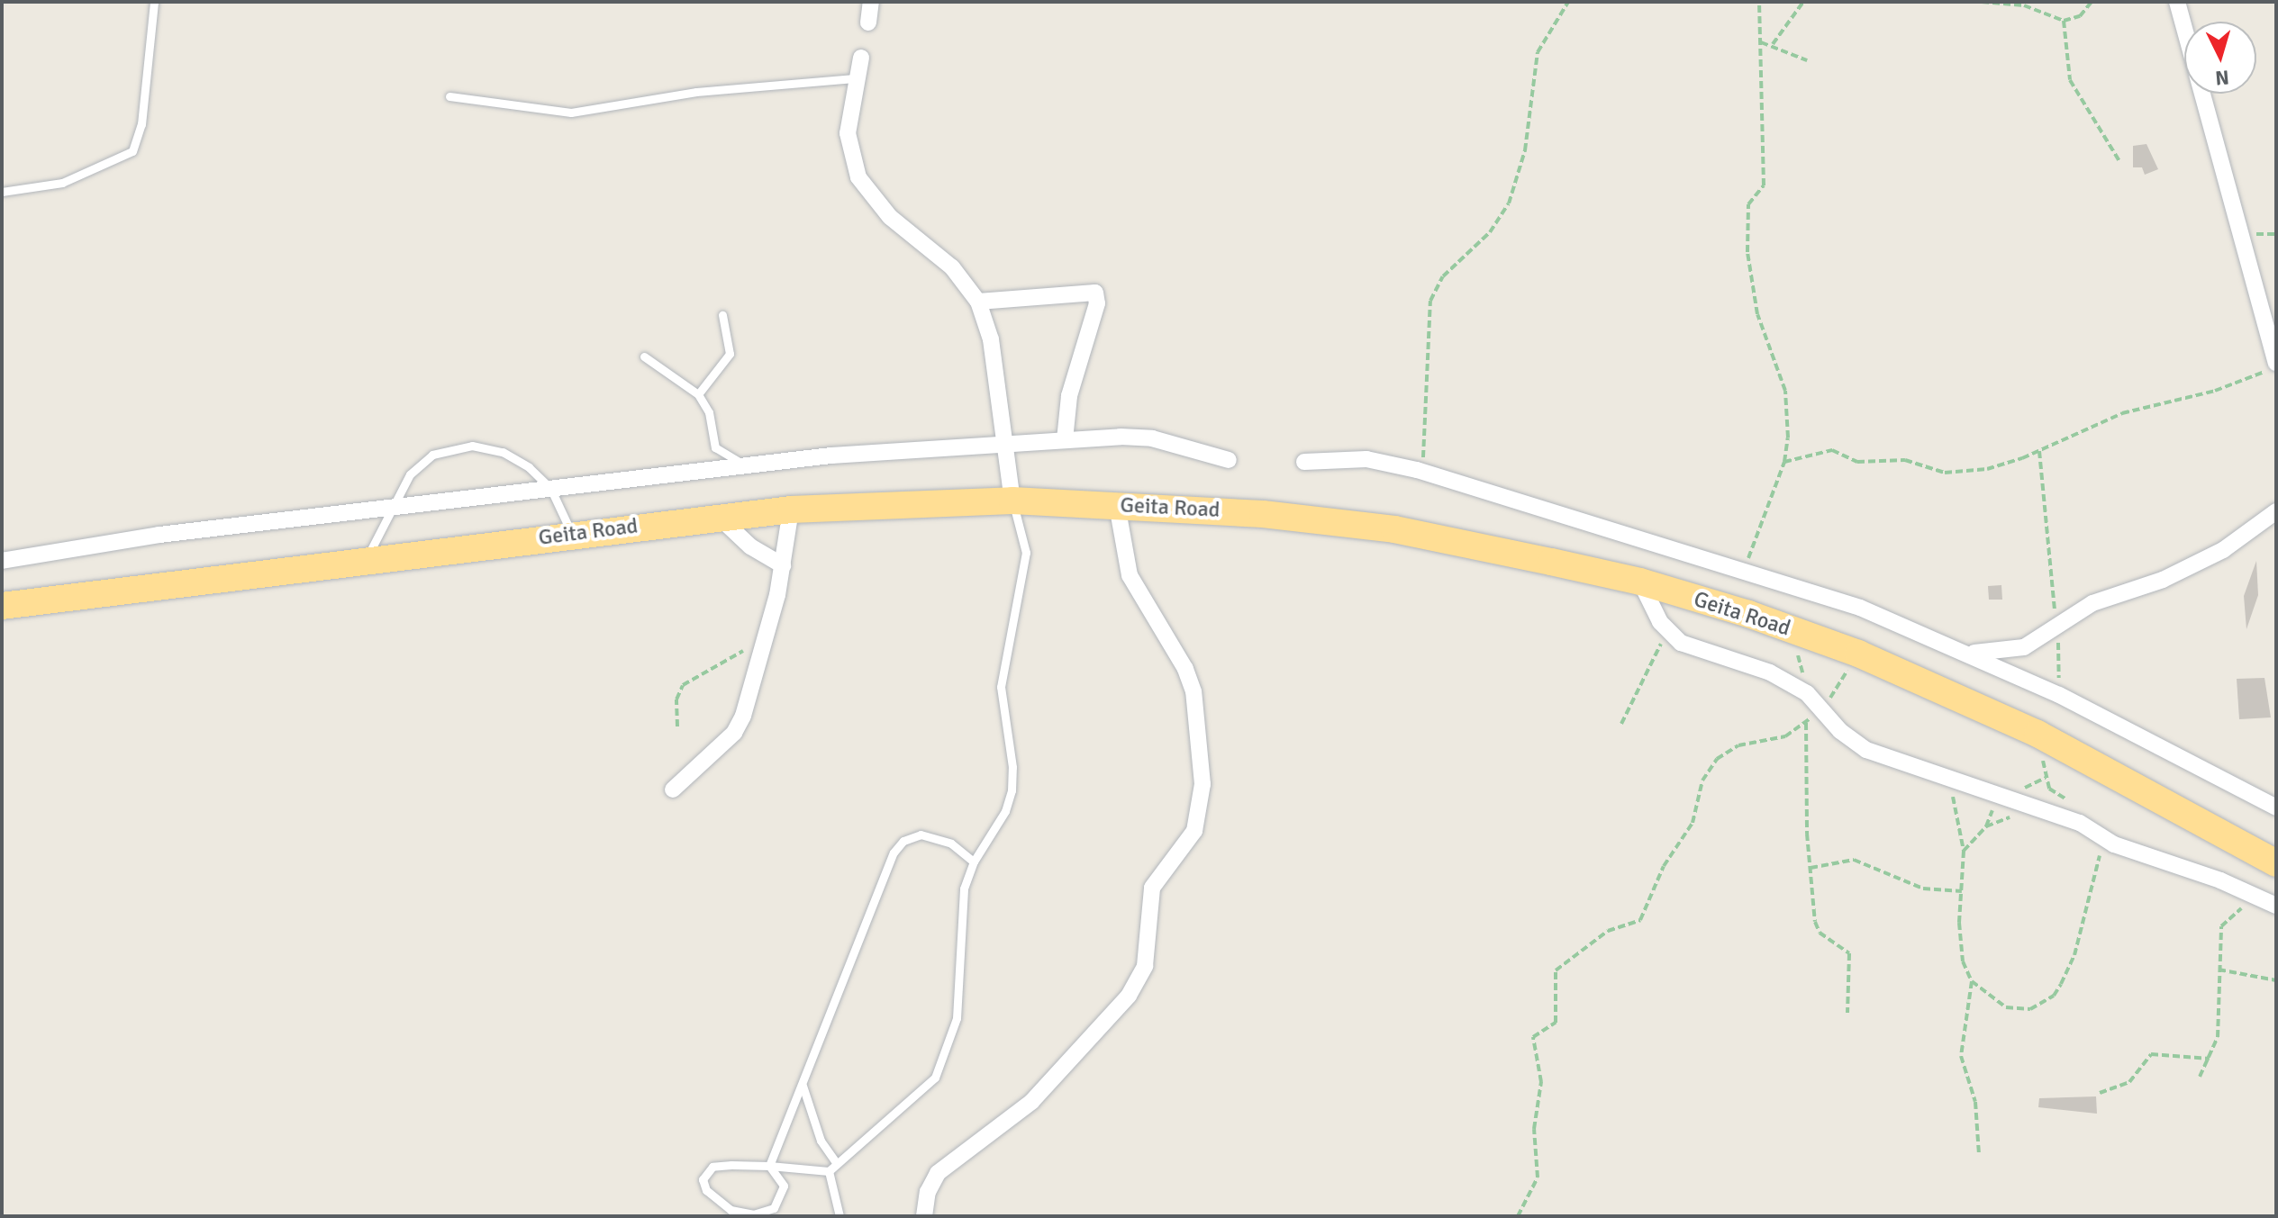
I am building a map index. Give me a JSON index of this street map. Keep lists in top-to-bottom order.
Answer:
{
  "streets": {
    "highway": ["Geita Road"]
  },
  "north": "bottom"
}
